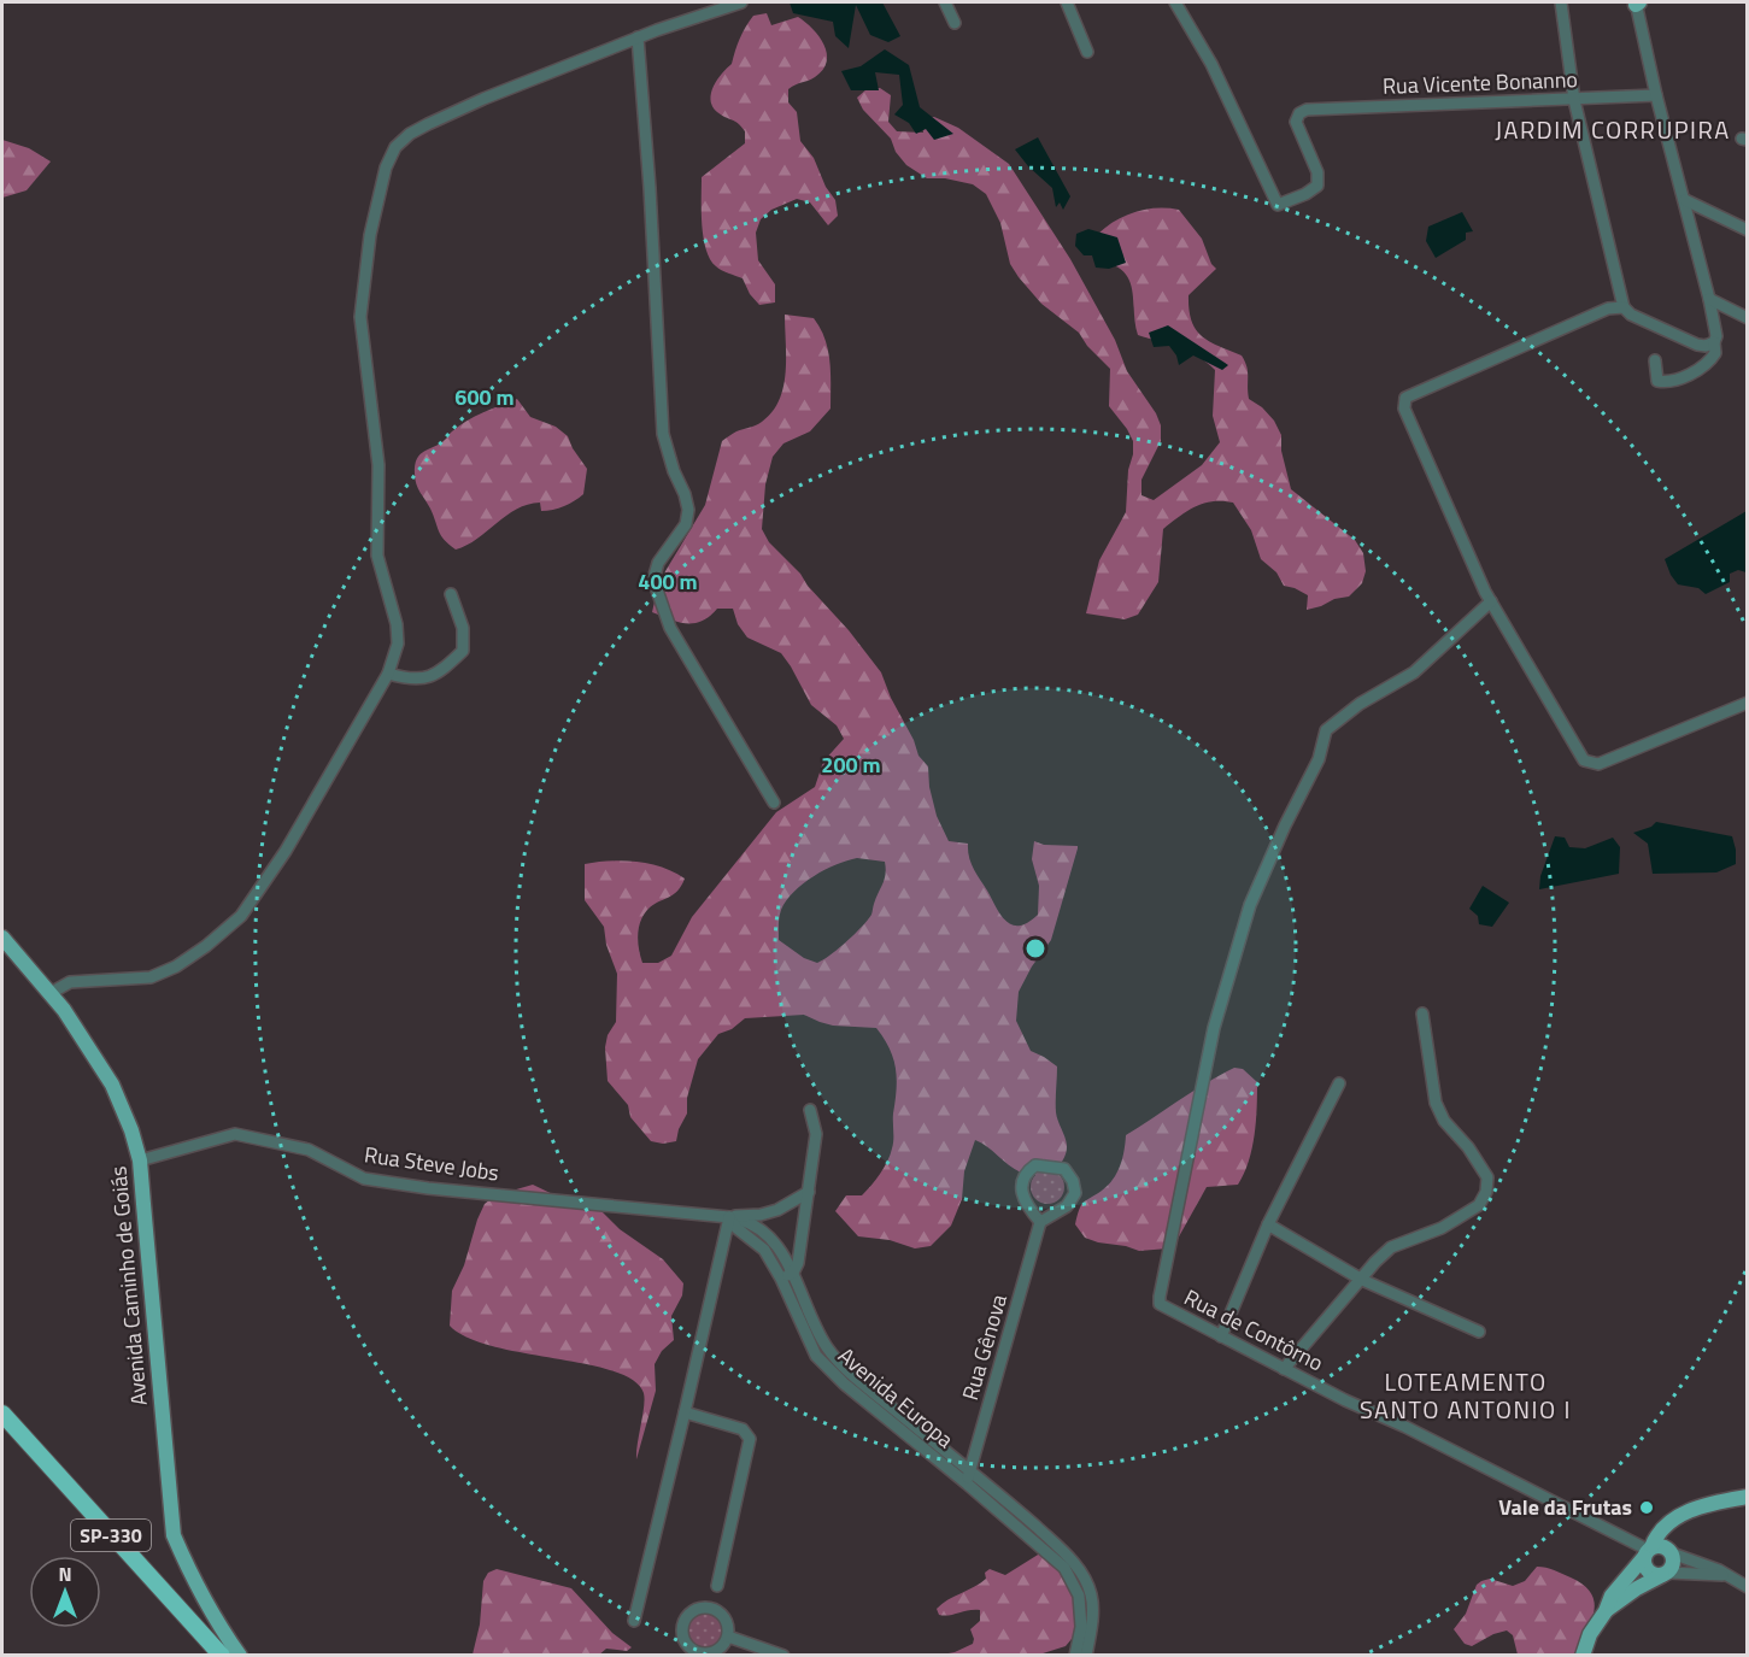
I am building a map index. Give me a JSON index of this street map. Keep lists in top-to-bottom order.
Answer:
{
  "streets": {
    "highway": ["SP-330"],
    "main road": ["Avenida Caminho de Goiás"],
    "street": [
      "Rua Vicente Bonanno",
      "Rua Steve Jobs",
      "Rua de Contôrno",
      "Rua Gênova",
      "Avenida Europa"
    ]
  },
  "crossings": [
    ["Rua Steve Jobs", "Avenida Caminho de Goiás"],
    ["Rua Steve Jobs", "Avenida Europa"],
    ["Rua Gênova", "Avenida Europa"]
  ],
  "districts": ["JARDIM CORRUPIRA", "LOTEAMENTO SANTO ANTONIO I"],
  "places": ["Vale da Frutas"],
  "north": "top",
  "rings": ["600 m", "400 m", "200 m"]
}
